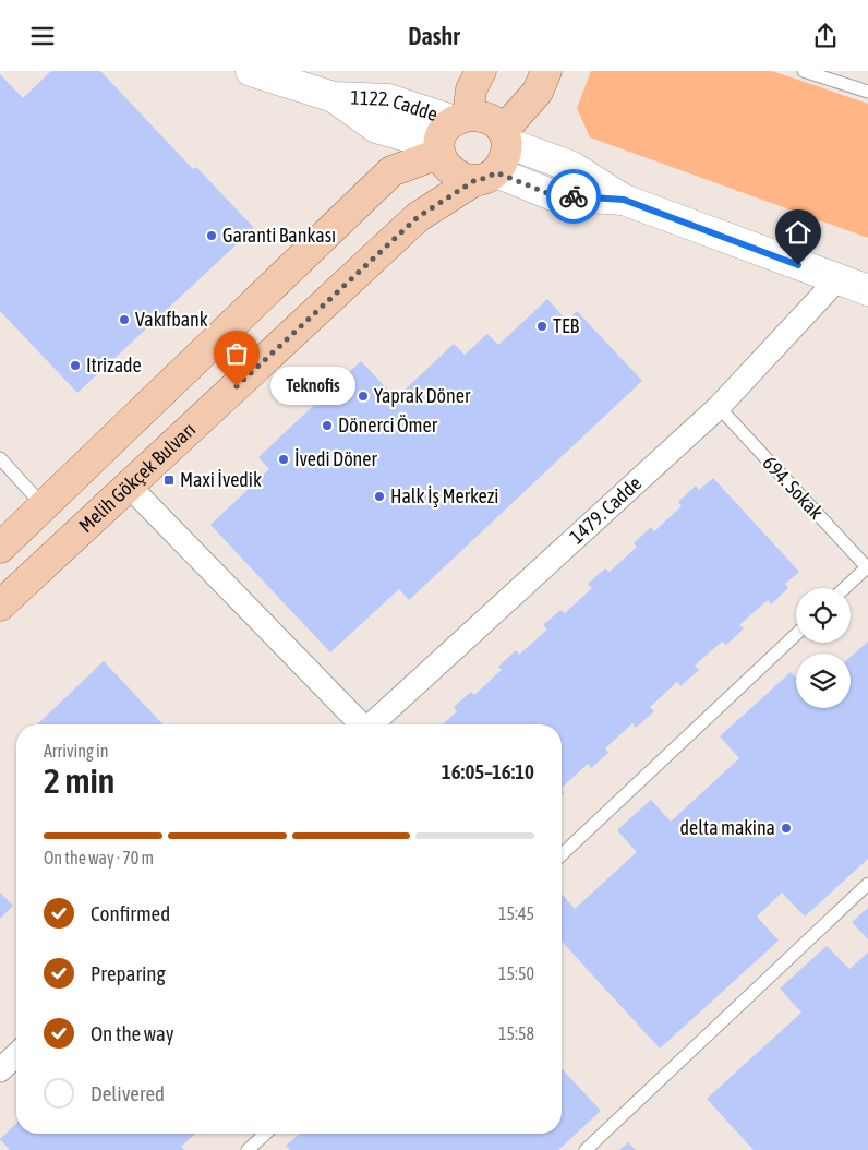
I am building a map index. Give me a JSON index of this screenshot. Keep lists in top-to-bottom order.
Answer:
{
  "streets": {
    "main road": ["1122. Cadde", "Melih Gökçek Bulvarı"],
    "street": ["1479. Cadde"],
    "lane": ["694. Sokak"]
  },
  "crossings": [
    ["1122. Cadde", "Melih Gökçek Bulvarı"],
    ["694. Sokak", "1479. Cadde"]
  ],
  "places": {
    "other": [
      "Garanti Bankası",
      "Vakıfbank",
      "TEB",
      "Itrizade",
      "Teknofis",
      "Yaprak Döner",
      "Dönerci Ömer",
      "İvedi Döner",
      "Halk İş Merkezi",
      "delta makina"
    ],
    "transit": ["Maxi İvedik"]
  },
  "page": {
    "header": "Dashr",
    "bubble": "Teknofis",
    "heading": ["2 min", "Arriving in", "16:05–16:10"],
    "bar": "On the way · 70 m",
    "list": [
      ["Confirmed", "15:45"],
      ["Preparing", "15:50"],
      ["On the way", "15:58"],
      "Delivered"
    ]
  }
}
